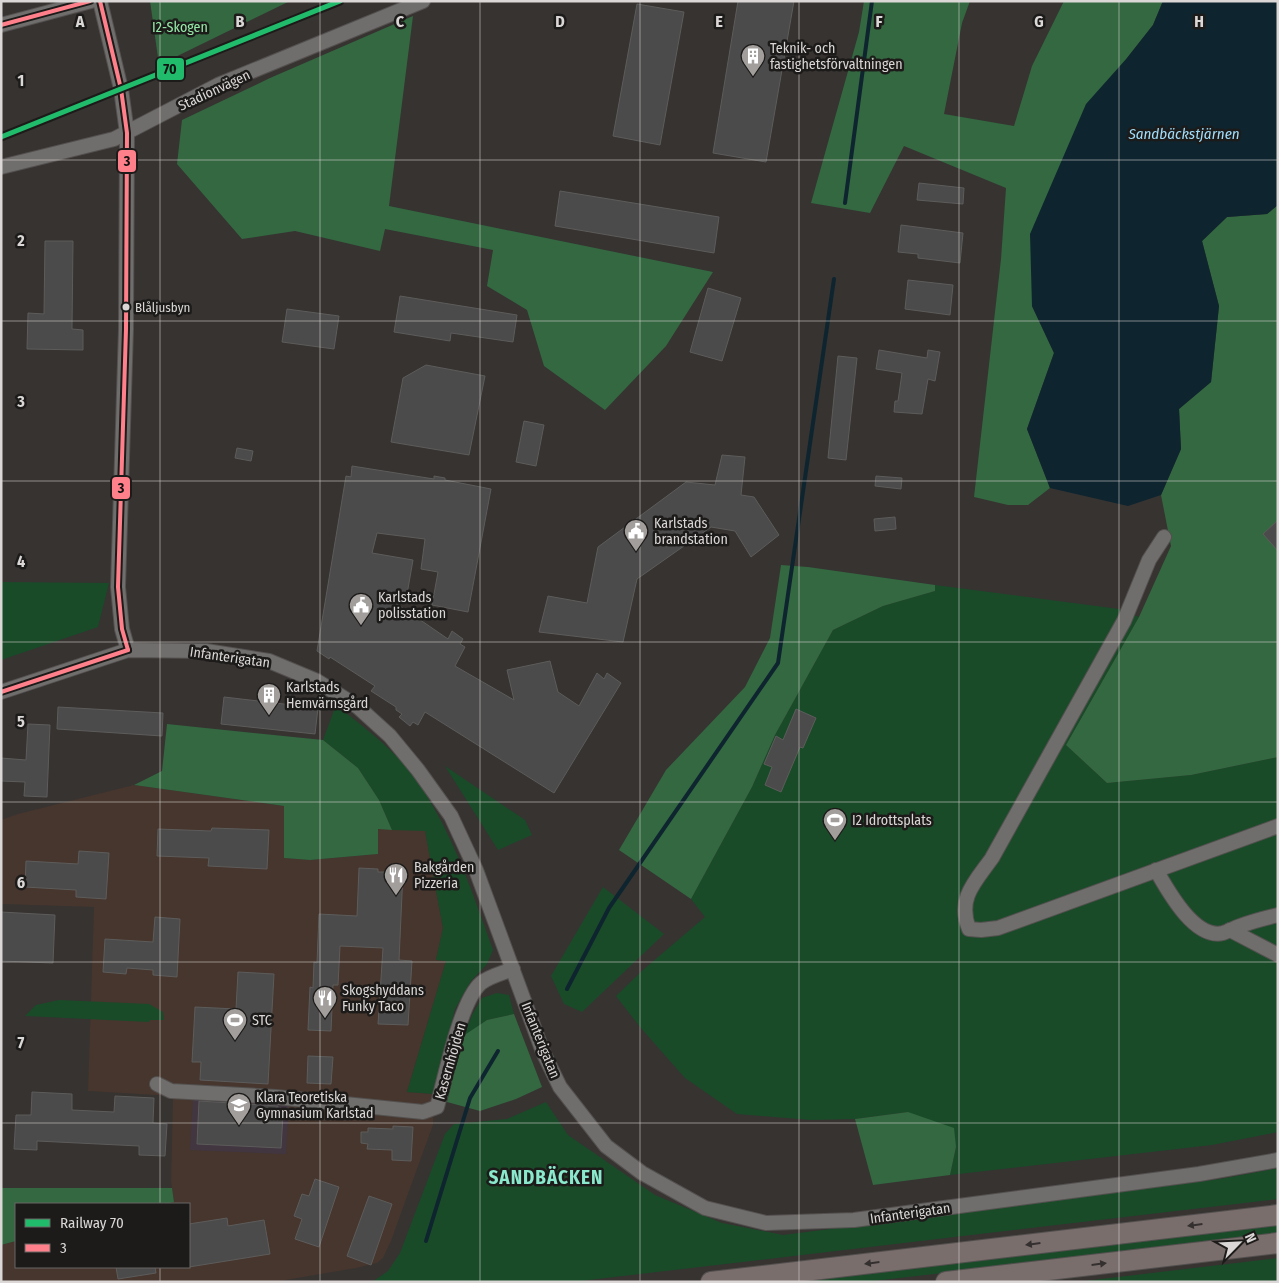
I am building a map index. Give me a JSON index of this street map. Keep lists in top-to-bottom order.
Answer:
{
  "streets": {
    "street": ["Stadionvägen", "Infanterigatan", "Kasernhöjden"]
  },
  "crossings": [
    ["Infanterigatan", "Kasernhöjden"]
  ],
  "districts": ["SANDBÄCKEN"],
  "water": ["Sandbäckstjärnen"],
  "parks": ["I2-Skogen"],
  "places": {
    "building": ["Teknik- och fastighetsförvaltningen", "Karlstads Hemvärnsgård"],
    "other": ["Blåljusbyn"],
    "public building": ["Karlstads brandstation", "Karlstads polisstation"],
    "sports": ["I2 Idrottsplats", "STC"],
    "restaurant": ["Bakgården Pizzeria", "Skogshyddans Funky Taco"],
    "school or university": ["Klara Teoretiska Gymnasium Karlstad"]
  },
  "lines": ["rail line 70", "transit line 3"],
  "legend": ["Railway 70", "3"],
  "north": "top right",
  "grid": {
    "columns": [
      "A",
      "B",
      "C",
      "D",
      "E",
      "F",
      "G",
      "H"
    ],
    "rows": [
      "1",
      "2",
      "3",
      "4",
      "5",
      "6",
      "7"
    ]
  }
}
